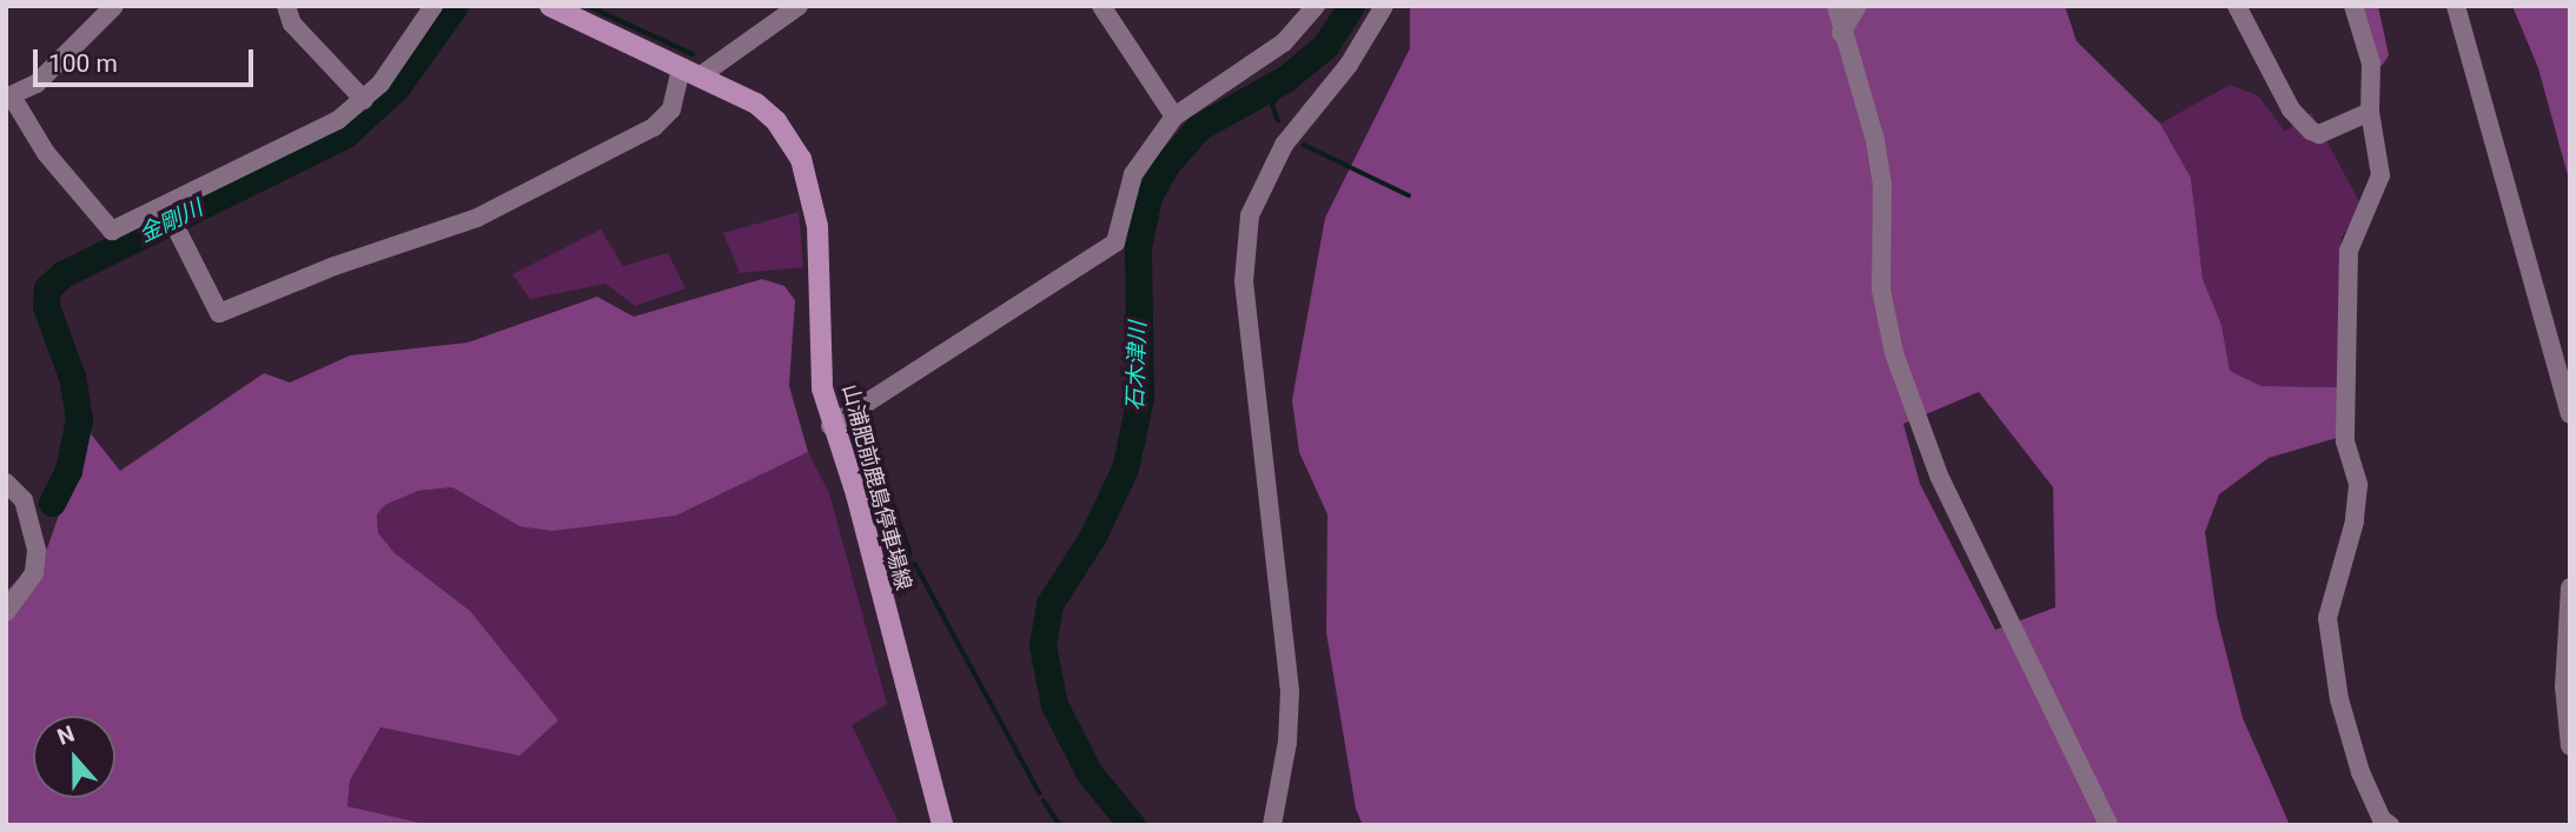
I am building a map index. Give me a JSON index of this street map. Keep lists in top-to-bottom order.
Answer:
{
  "streets": {
    "main road": ["山浦肥前鹿島停車場線"]
  },
  "water": ["金剛川", "石木津川"],
  "scale_bar": "100 m",
  "north": "top"
}
